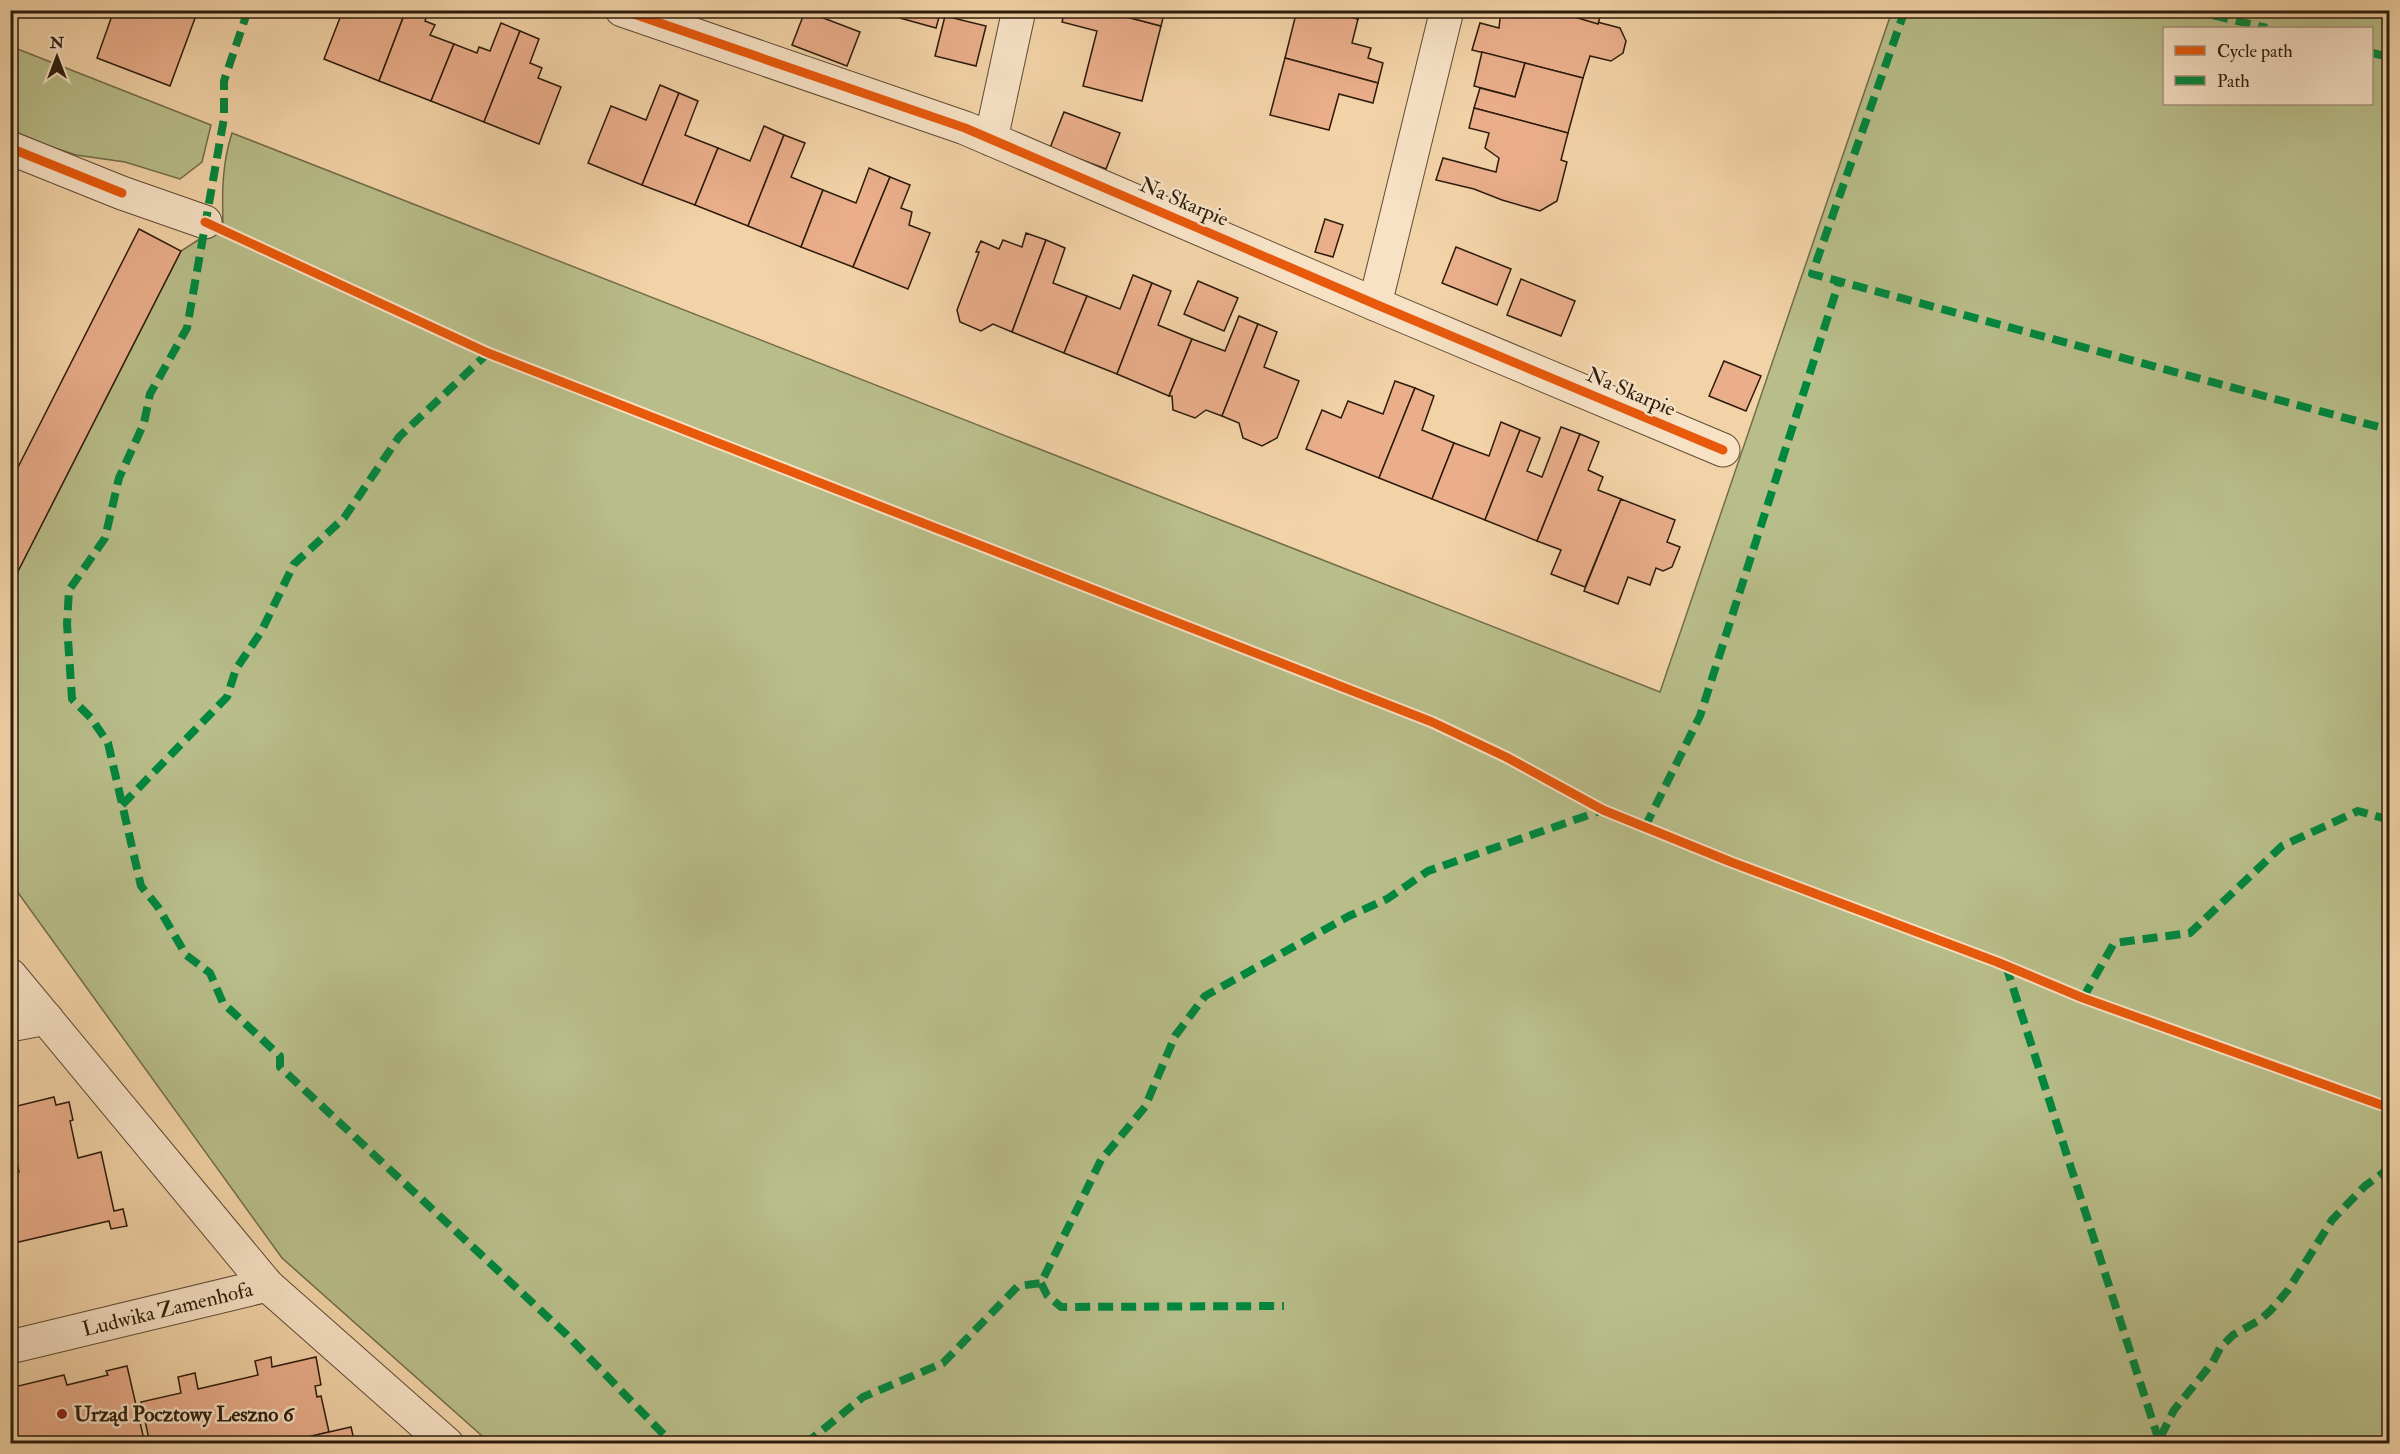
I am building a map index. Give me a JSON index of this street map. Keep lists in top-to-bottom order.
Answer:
{
  "streets": {
    "street": ["Na Skarpie", "Ludwika Zamenhofa"]
  },
  "places": ["Urząd Pocztowy Leszno 6"],
  "legend": ["Cycle path", "Path"],
  "north": "top"
}
